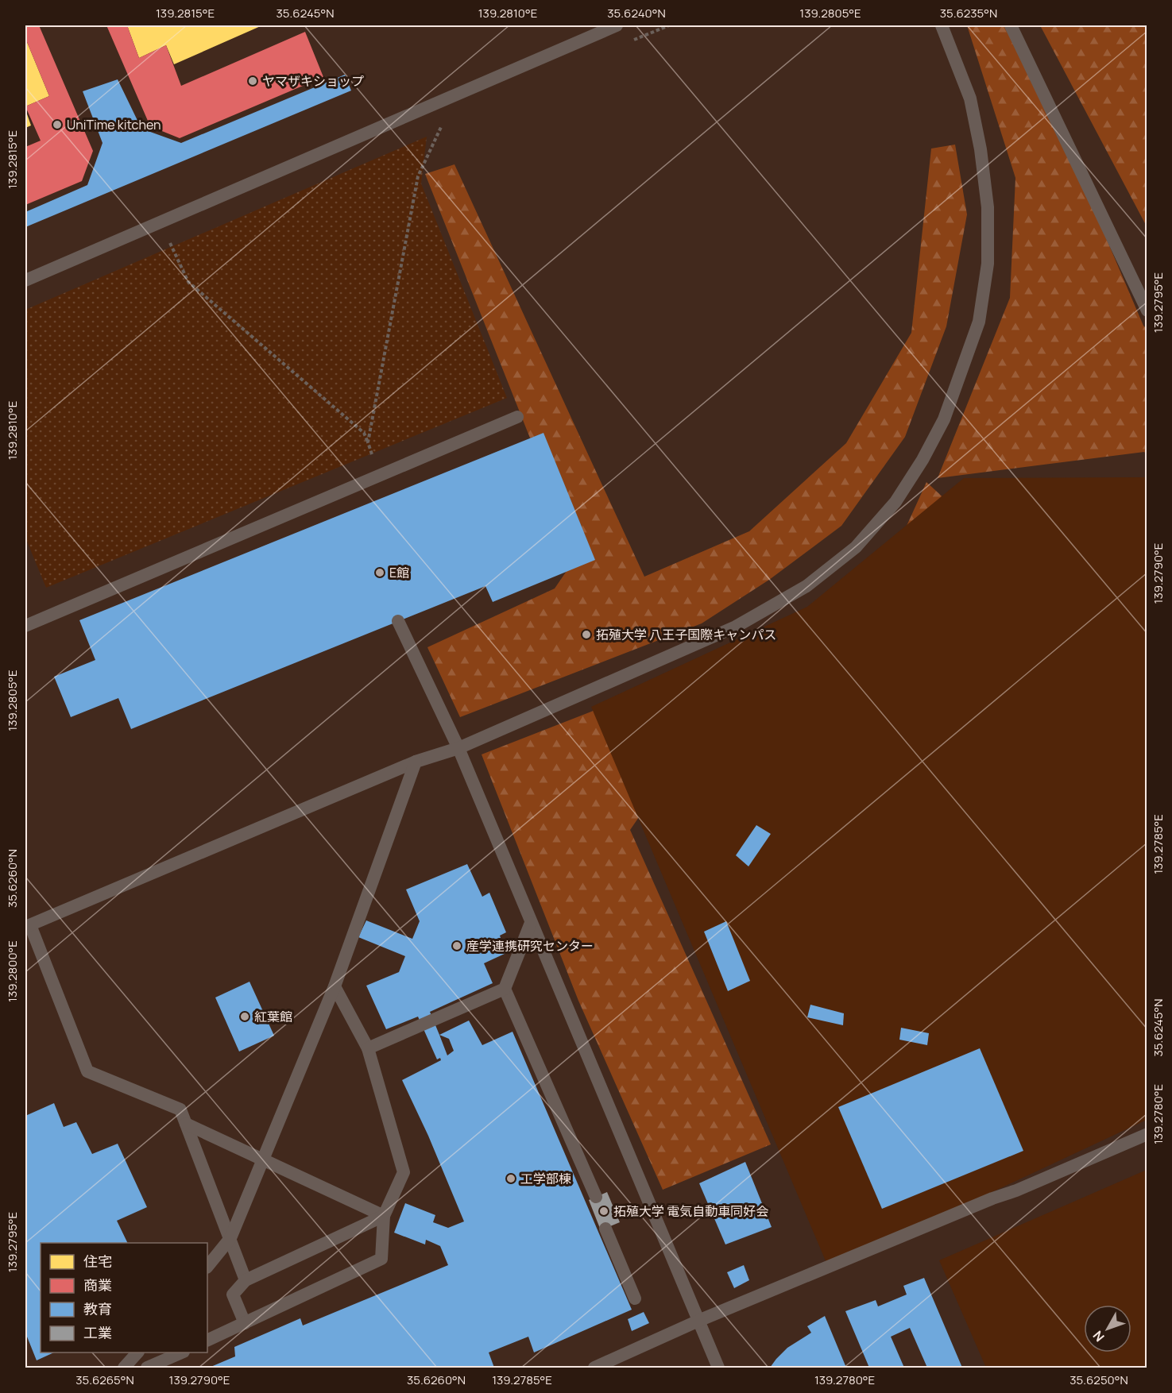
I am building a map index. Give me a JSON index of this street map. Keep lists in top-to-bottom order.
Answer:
{
  "places": [
    "ヤマザキショップ",
    "UniTime kitchen",
    "E館",
    "拓殖大学 八王子国際キャンパス",
    "産学連携研究センター",
    "紅葉館",
    "工学部棟",
    "拓殖大学 電気自動車同好会"
  ],
  "legend": [
    "住宅",
    "商業",
    "教育",
    "工業"
  ],
  "north": "bottom left",
  "coordinates": [
    "139.2815°E",
    "35.6245°N",
    "139.2810°E",
    "35.6240°N",
    "139.2805°E",
    "35.6235°N",
    "139.2795°E",
    "139.2790°E",
    "139.2785°E",
    "35.6260°N",
    "139.2800°E",
    "139.2780°E",
    "35.6265°N",
    "35.6250°N"
  ]
}
